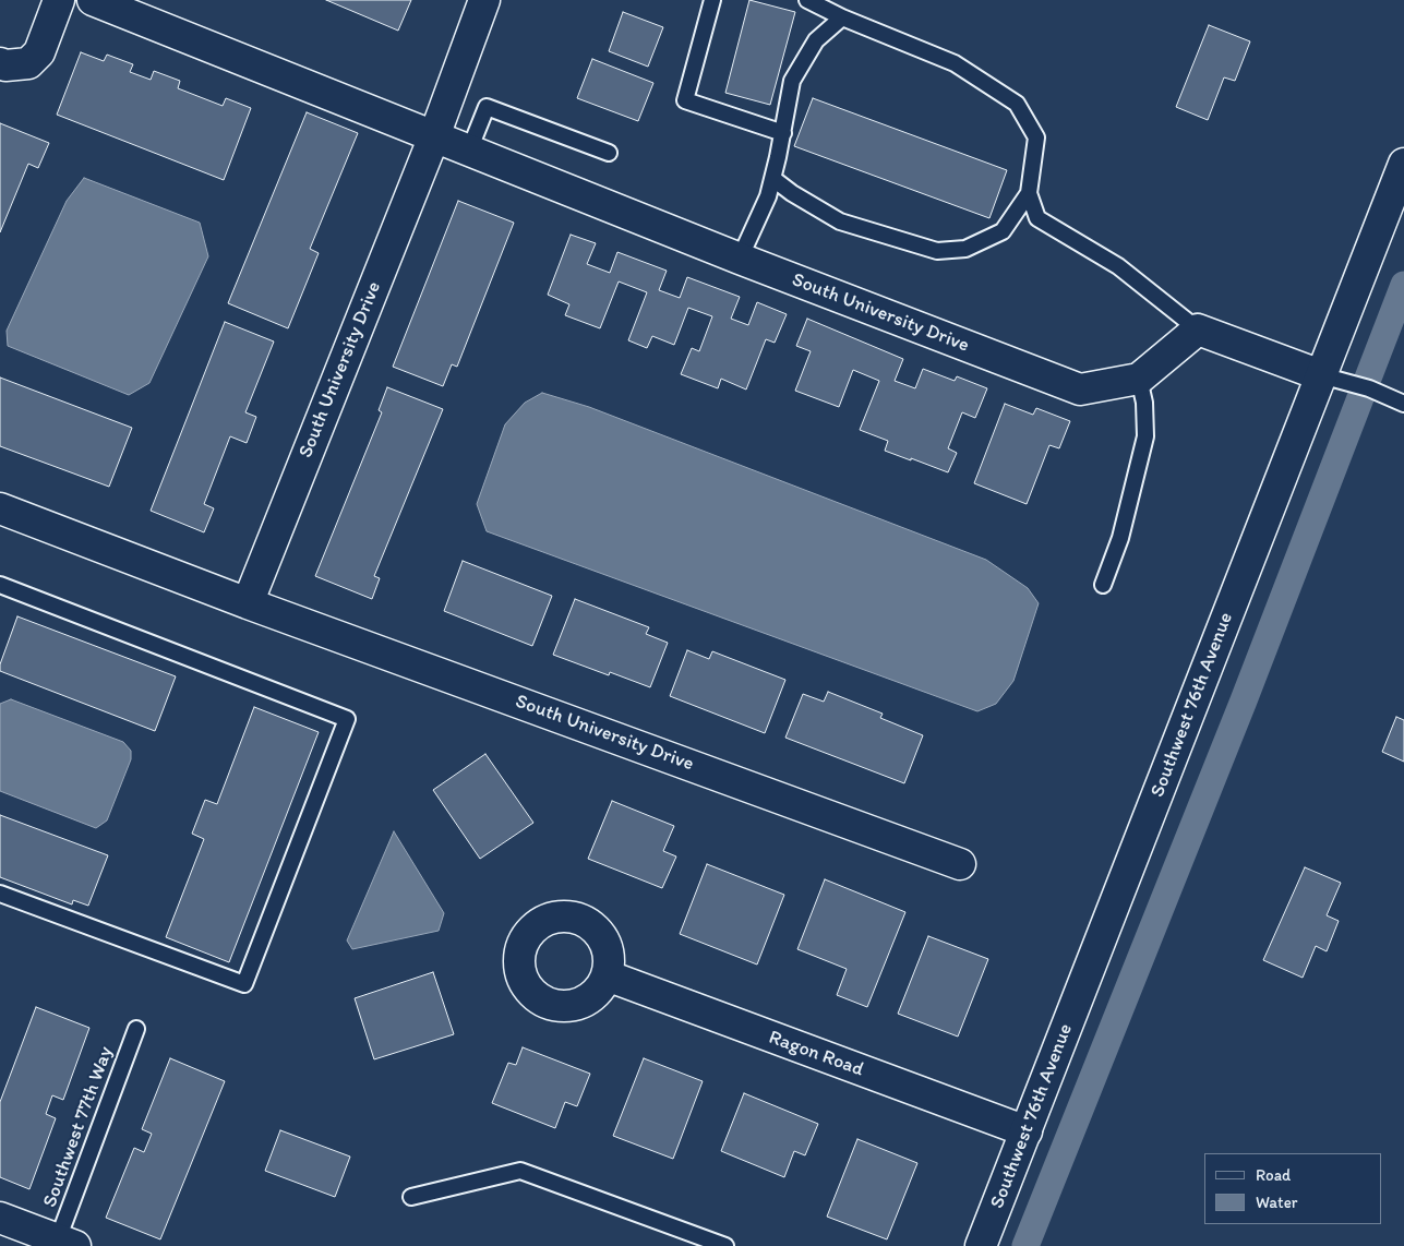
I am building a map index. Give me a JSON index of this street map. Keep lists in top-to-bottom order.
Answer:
{
  "streets": {
    "street": ["South University Drive", "Southwest 76th Avenue", "Ragon Road"],
    "lane": ["Southwest 77th Way"]
  },
  "crossings": [
    ["Southwest 76th Avenue", "Ragon Road"]
  ],
  "legend": ["Road", "Water"]
}
